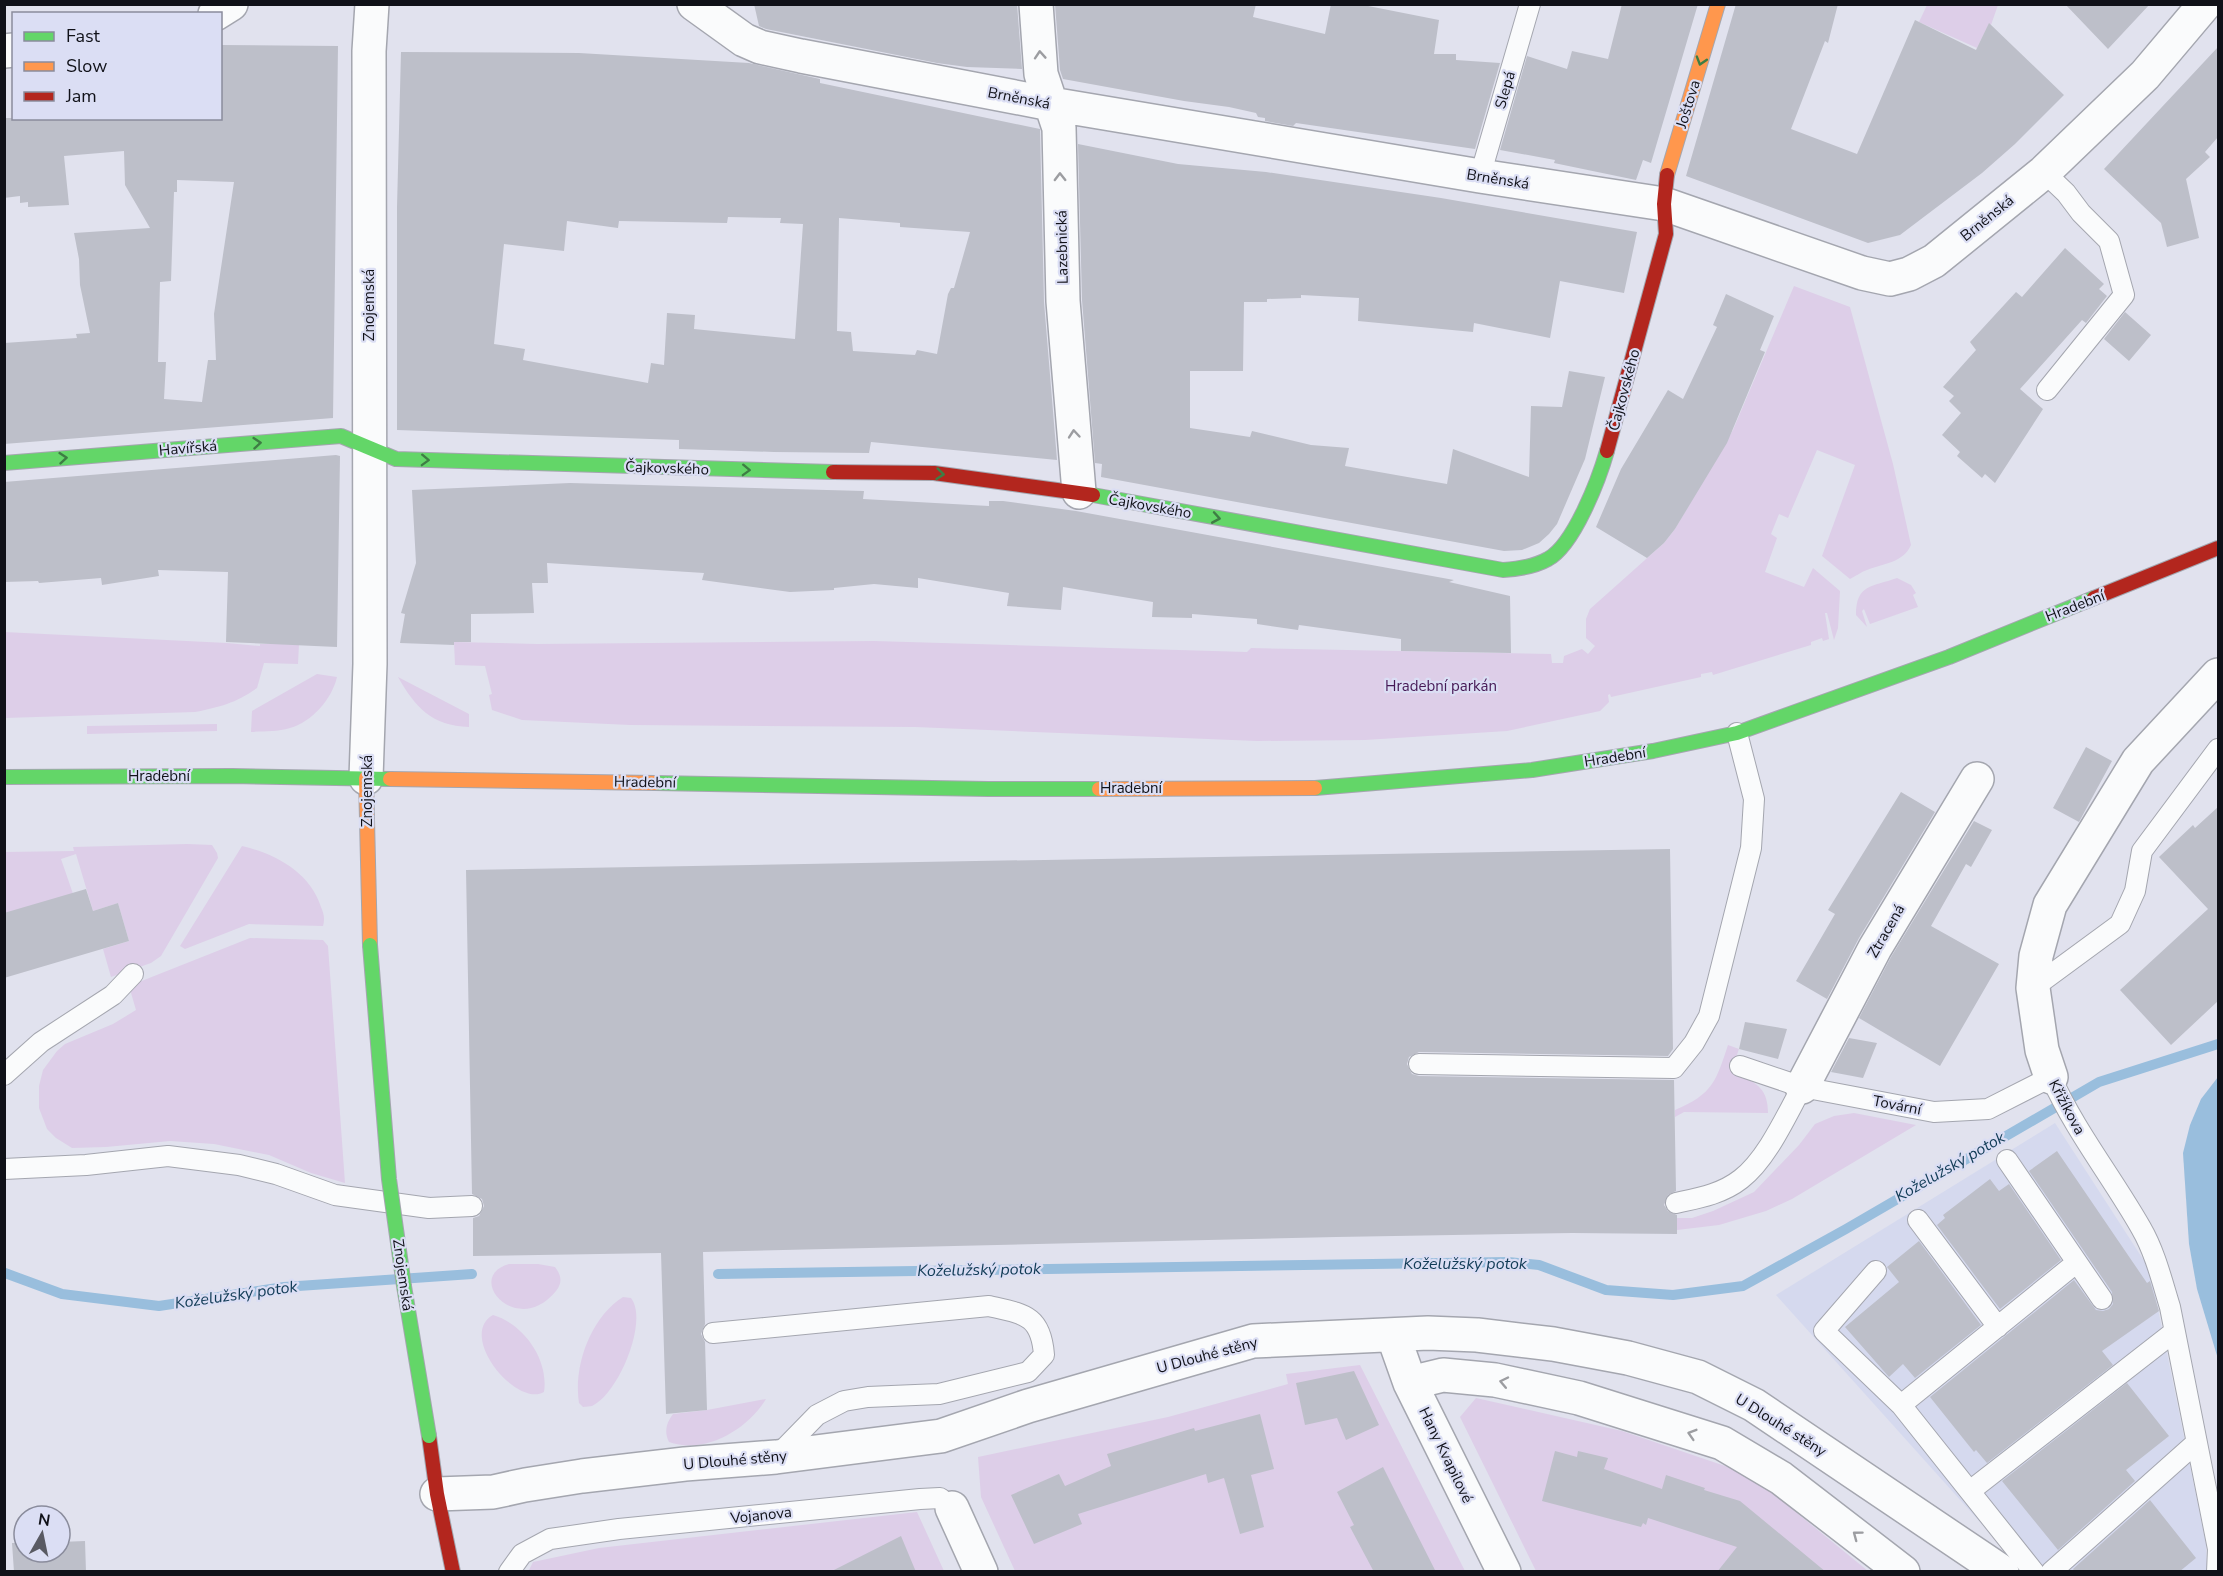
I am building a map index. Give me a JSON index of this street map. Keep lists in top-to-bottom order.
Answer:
{
  "streets": {
    "main road": [
      "Joštova",
      "Znojemská",
      "Čajkovského",
      "Havířská",
      "Hradební"
    ],
    "street": [
      "Brněnská",
      "Lazebnická",
      "Ztracená",
      "Křižíkova",
      "U Dlouhé stěny",
      "Hany Kvapilové",
      "Vojanova"
    ],
    "lane": ["Slepá", "Tovární"]
  },
  "crossings": [
    ["Slepá", "Brněnská"],
    ["Brněnská", "Joštova"],
    ["Brněnská", "Lazebnická"],
    ["Brněnská", "Čajkovského"],
    ["Joštova", "Čajkovského"],
    ["Lazebnická", "Čajkovského"],
    ["Znojemská", "Čajkovského"],
    ["Znojemská", "Havířská"],
    ["Znojemská", "Hradební"],
    ["Znojemská", "U Dlouhé stěny"],
    ["Čajkovského", "Havířská"],
    ["Ztracená", "Tovární"],
    ["Tovární", "Křižíkova"],
    ["U Dlouhé stěny", "Hany Kvapilové"]
  ],
  "one_way": [
    "Joštova",
    "Lazebnická",
    "Čajkovského",
    "Havířská"
  ],
  "water": ["Koželužský potok"],
  "parks": ["Hradební parkán"],
  "legend": ["Fast", "Slow", "Jam"],
  "north": "top"
}
